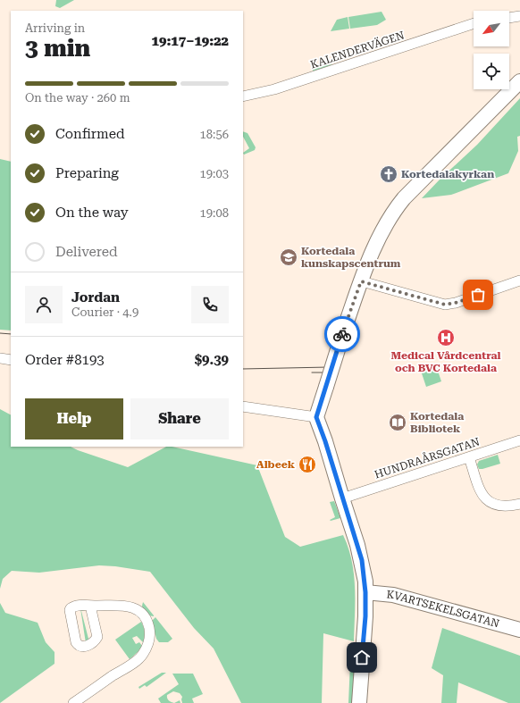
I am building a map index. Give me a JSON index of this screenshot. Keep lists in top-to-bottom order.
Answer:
{
  "streets": {
    "street": ["KALENDERVÄGEN", "HUNDRAÅRSGATAN", "KVARTSEKELSGATAN"]
  },
  "places": {
    "church": ["Kortedalakyrkan"],
    "school or university": ["Kortedala kunskapscentrum"],
    "hospital": ["Medical Vårdcentral och BVC Kortedala"],
    "library": ["Kortedala Bibliotek"],
    "restaurant": ["Albeek"]
  },
  "north": "bottom left",
  "page": {
    "heading": ["3 min", "Arriving in", "19:17–19:22"],
    "panel": [
      "Jordan",
      "Courier · 4.9",
      "Order #8193",
      "$9.39"
    ],
    "bar": "On the way · 260 m",
    "list": [
      ["Confirmed", "18:56"],
      ["Preparing", "19:03"],
      ["On the way", "19:08"],
      "Delivered"
    ],
    "buttons": ["Help", "Share"]
  }
}
